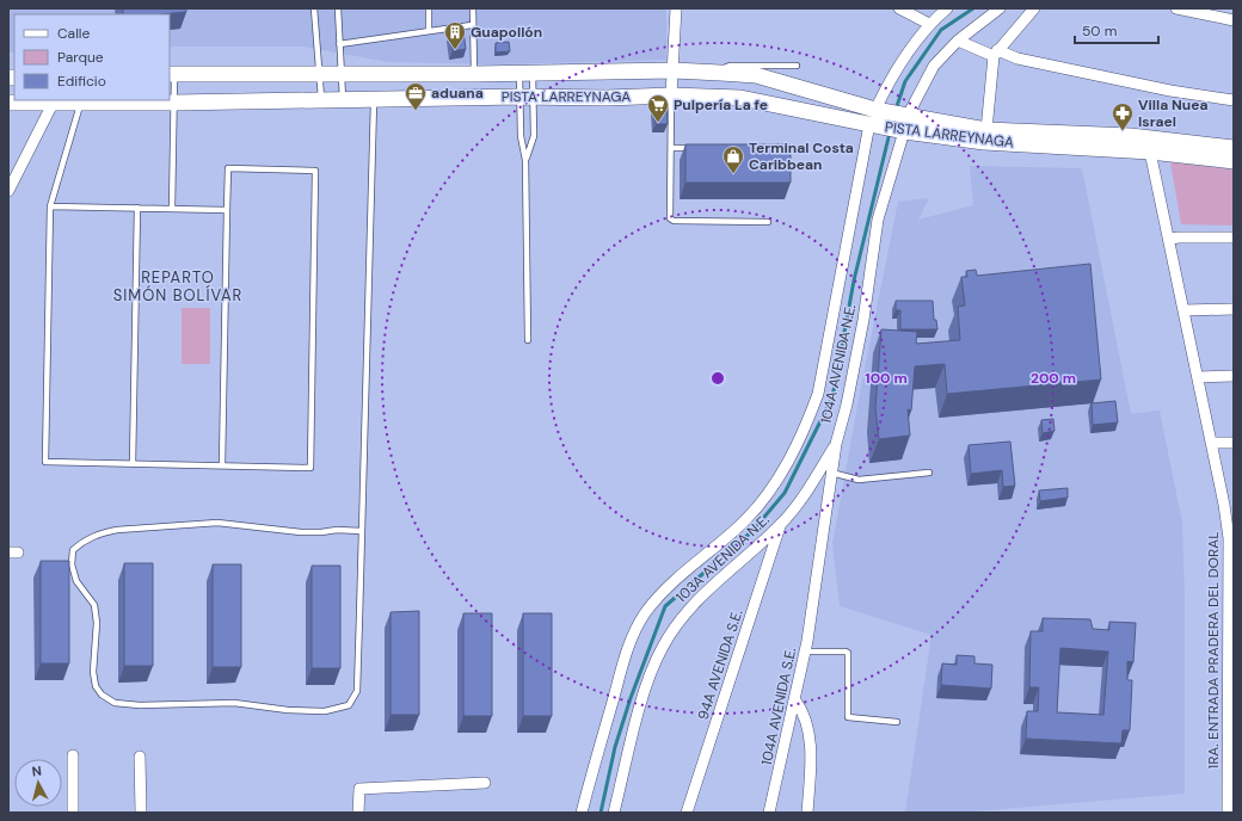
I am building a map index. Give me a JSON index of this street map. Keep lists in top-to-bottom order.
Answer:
{
  "streets": {
    "main road": ["PISTA LARREYNAGA"],
    "street": [
      "104A AVENIDA N.E.",
      "103A AVENIDA N.E.",
      "1RA. ENTRADA PRADERA DEL DORAL",
      "94A AVENIDA S.E.",
      "104A AVENIDA S.E."
    ]
  },
  "crossings": [
    ["PISTA LARREYNAGA", "104A AVENIDA N.E."],
    ["PISTA LARREYNAGA", "1RA. ENTRADA PRADERA DEL DORAL"],
    ["104A AVENIDA N.E.", "103A AVENIDA N.E."],
    ["104A AVENIDA N.E.", "104A AVENIDA S.E."],
    ["103A AVENIDA N.E.", "94A AVENIDA S.E."]
  ],
  "districts": ["REPARTO SIMÓN BOLÍVAR"],
  "places": {
    "building": ["Guapollón"],
    "office": ["aduana"],
    "supermarket": ["Pulpería La fe"],
    "pharmacy": ["Villa Nuea Israel"],
    "shop": ["Terminal Costa Caribbean"]
  },
  "legend": ["Calle", "Parque", "Edificio"],
  "scale_bar": "50 m",
  "north": "top",
  "rings": ["100 m", "200 m"]
}
